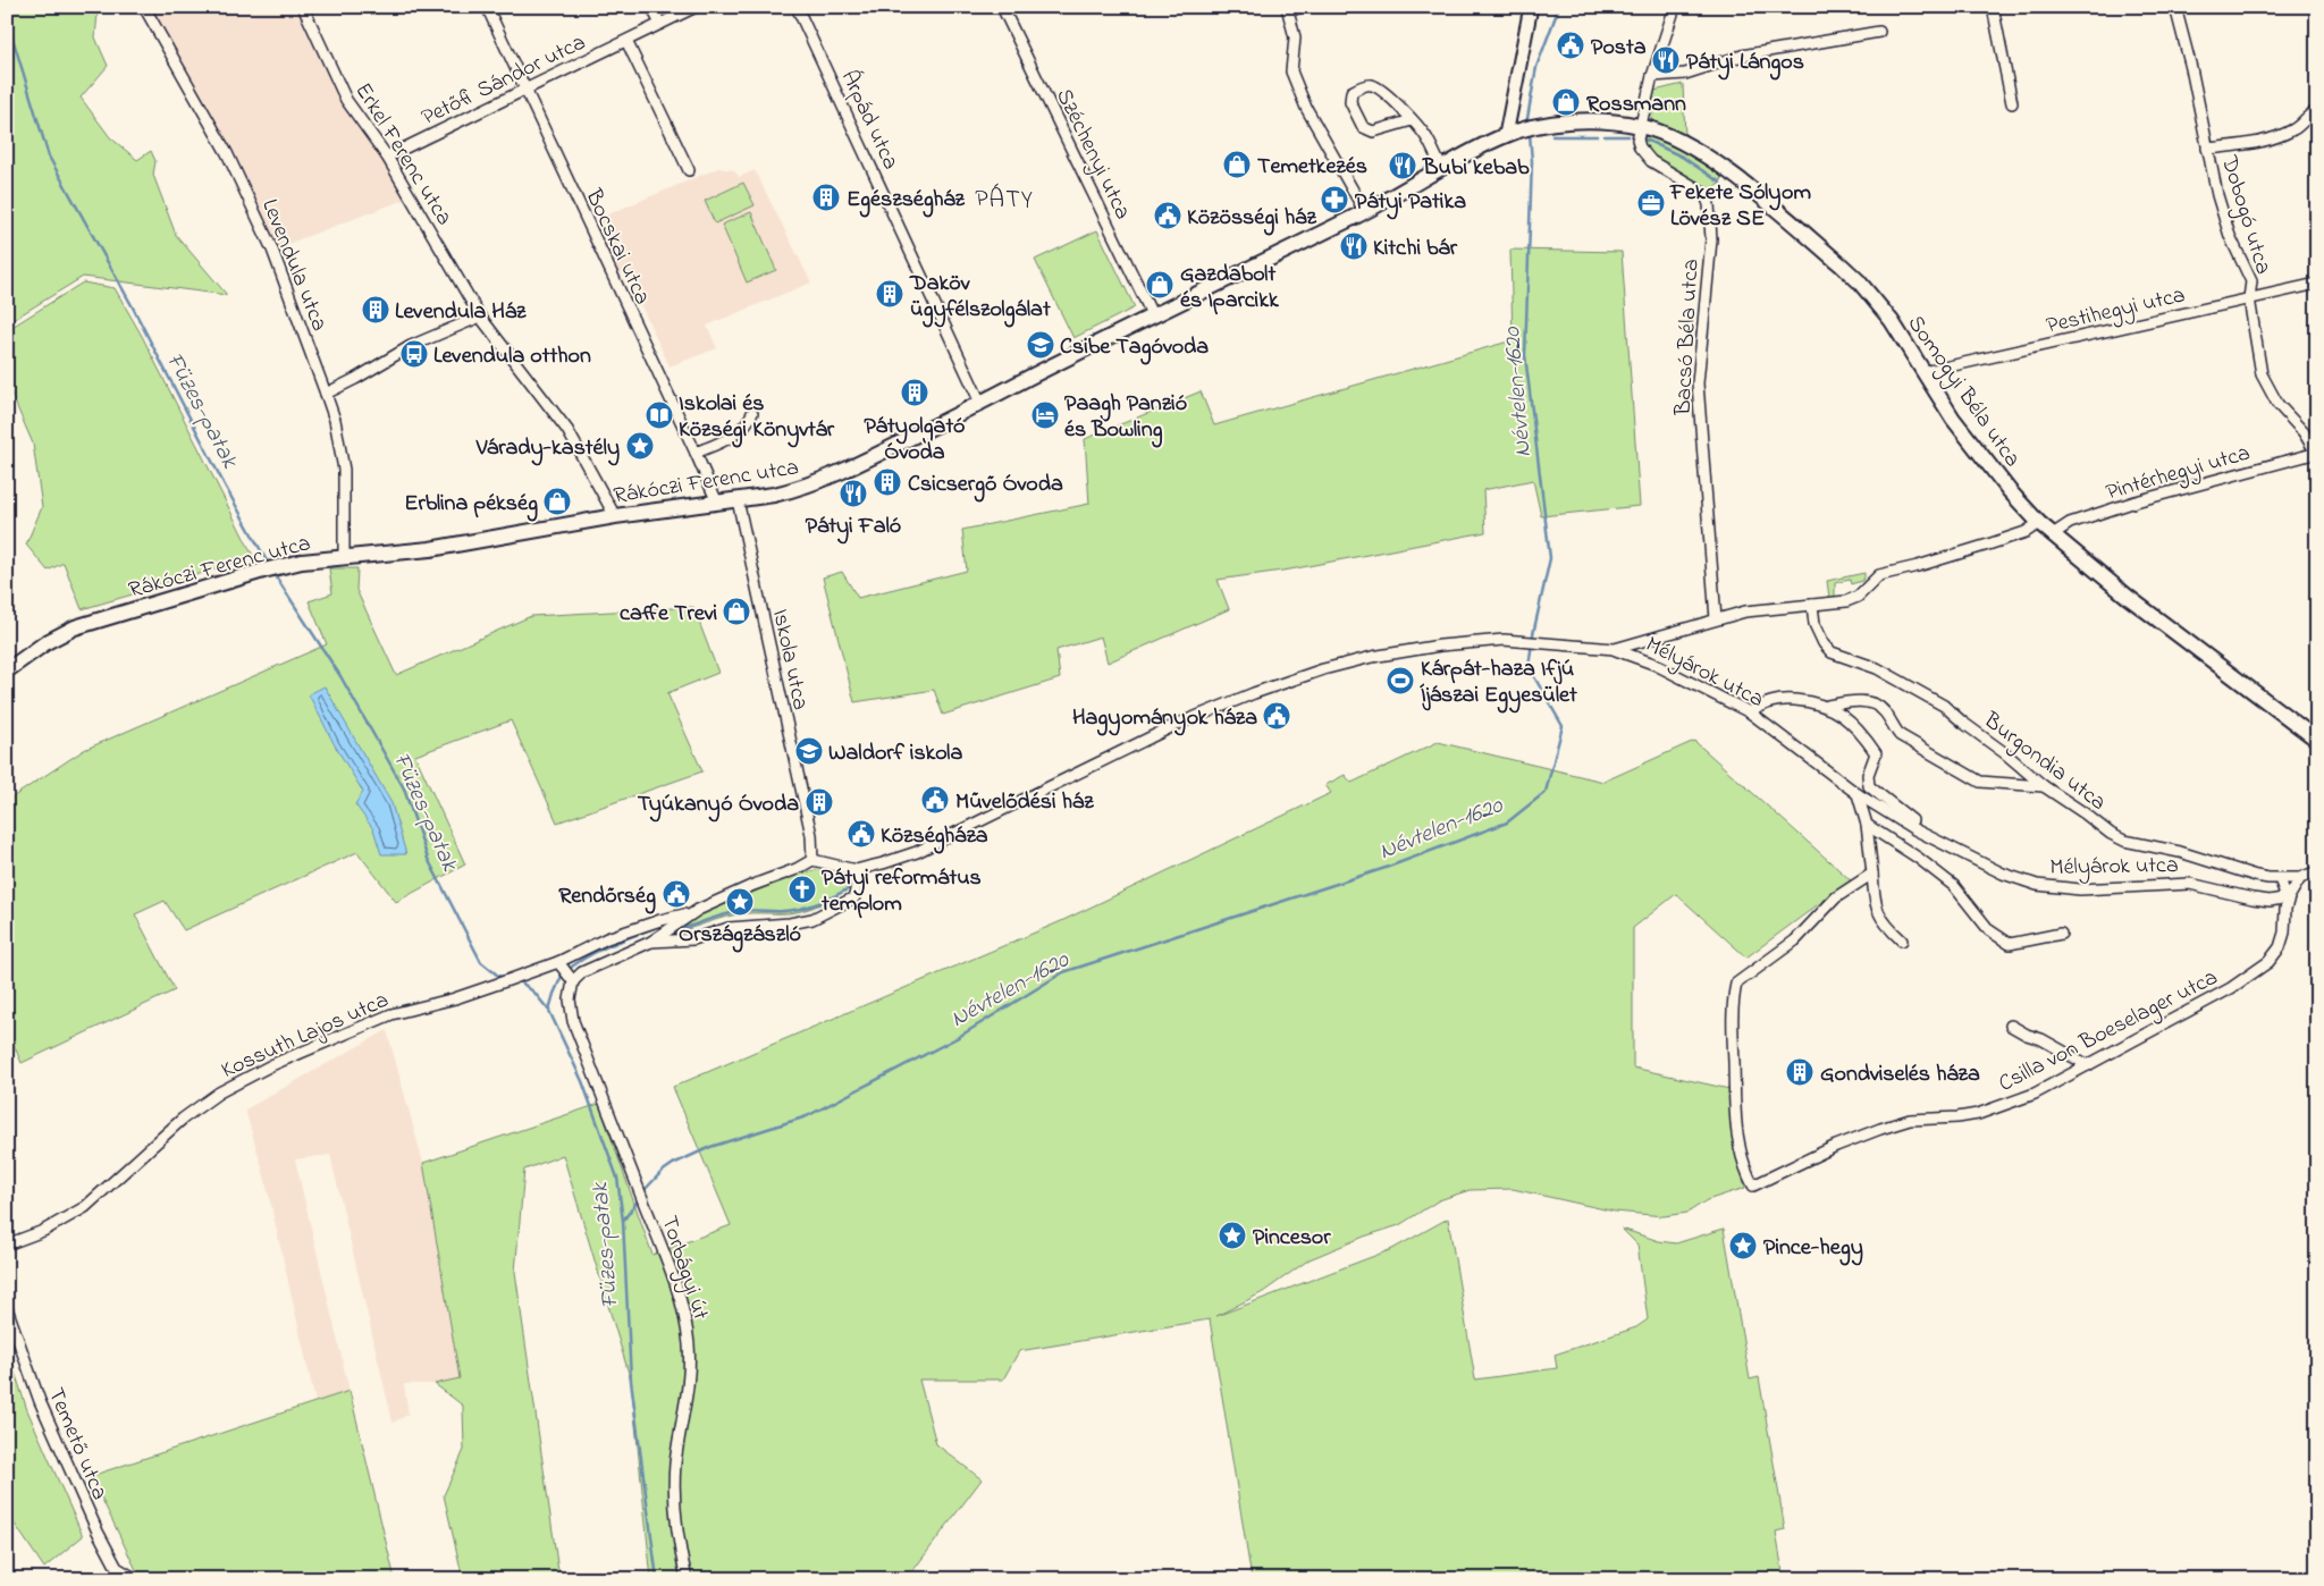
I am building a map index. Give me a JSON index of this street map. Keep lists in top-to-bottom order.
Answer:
{
  "streets": {
    "main road": ["Somogyi Béla utca", "Rákóczi Ferenc utca"],
    "street": [
      "Petőfi Sándor utca",
      "Árpád utca",
      "Erkel Ferenc utca",
      "Széchenyi utca",
      "Dobogó utca",
      "Bocskai utca",
      "Levendula utca",
      "Pestihegyi utca",
      "Bacsó Béla utca",
      "Pintérhegyi utca",
      "Iskola utca",
      "Mélyárok utca",
      "Burgondia utca",
      "Csilla von Boeselager utca",
      "Kossuth Lajos utca",
      "Torbágyi út",
      "Temető utca"
    ]
  },
  "crossings": [
    ["Petőfi Sándor utca", "Erkel Ferenc utca"],
    ["Petőfi Sándor utca", "Bocskai utca"],
    ["Árpád utca", "Rákóczi Ferenc utca"],
    ["Erkel Ferenc utca", "Rákóczi Ferenc utca"],
    ["Széchenyi utca", "Rákóczi Ferenc utca"],
    ["Dobogó utca", "Pestihegyi utca"],
    ["Dobogó utca", "Pintérhegyi utca"],
    ["Bocskai utca", "Rákóczi Ferenc utca"],
    ["Levendula utca", "Rákóczi Ferenc utca"],
    ["Pestihegyi utca", "Somogyi Béla utca"],
    ["Bacsó Béla utca", "Somogyi Béla utca"],
    ["Somogyi Béla utca", "Pintérhegyi utca"],
    ["Somogyi Béla utca", "Rákóczi Ferenc utca"],
    ["Rákóczi Ferenc utca", "Iskola utca"],
    ["Iskola utca", "Kossuth Lajos utca"],
    ["Mélyárok utca", "Csilla von Boeselager utca"],
    ["Kossuth Lajos utca", "Torbágyi út"]
  ],
  "districts": ["PÁTY"],
  "water": ["Névtelen-1620", "Füzes-patak"],
  "places": {
    "public building": [
      "Posta",
      "Közösségi ház",
      "Hagyományok háza",
      "Művelődési ház",
      "Községháza",
      "Rendőrség"
    ],
    "restaurant": [
      "Pátyi Lángos",
      "Bubi kebab",
      "Kitchi bár",
      "Pátyi Faló"
    ],
    "shop": [
      "Rossmann",
      "Temetkezés",
      "Gazdabolt és Iparcikk",
      "Erblina pékség",
      "caffe Trevi"
    ],
    "building": [
      "Egészségház",
      "Daköv ügyfélszolgálat",
      "Levendula Ház",
      "Pátyolgató Óvoda",
      "Csicsergő Óvoda",
      "Tyúkanyó Óvoda",
      "Gondviselés háza"
    ],
    "pharmacy": ["Pátyi Patika"],
    "office": ["Fekete Sólyom Lövész SE"],
    "school or university": ["Csibe Tagóvoda", "Waldorf iskola"],
    "bus stop": ["Levendula otthon"],
    "library": ["Iskolai és Községi Könyvtár"],
    "hotel": ["Paagh Panzió és Bowling"],
    "place": [
      "Várady-kastély",
      "Országzászló",
      "Pincesor",
      "Pince-hegy"
    ],
    "sports": ["Kárpát-haza Ifjú Íjászai Egyesület"],
    "church": ["Pátyi református templom"]
  }
}
